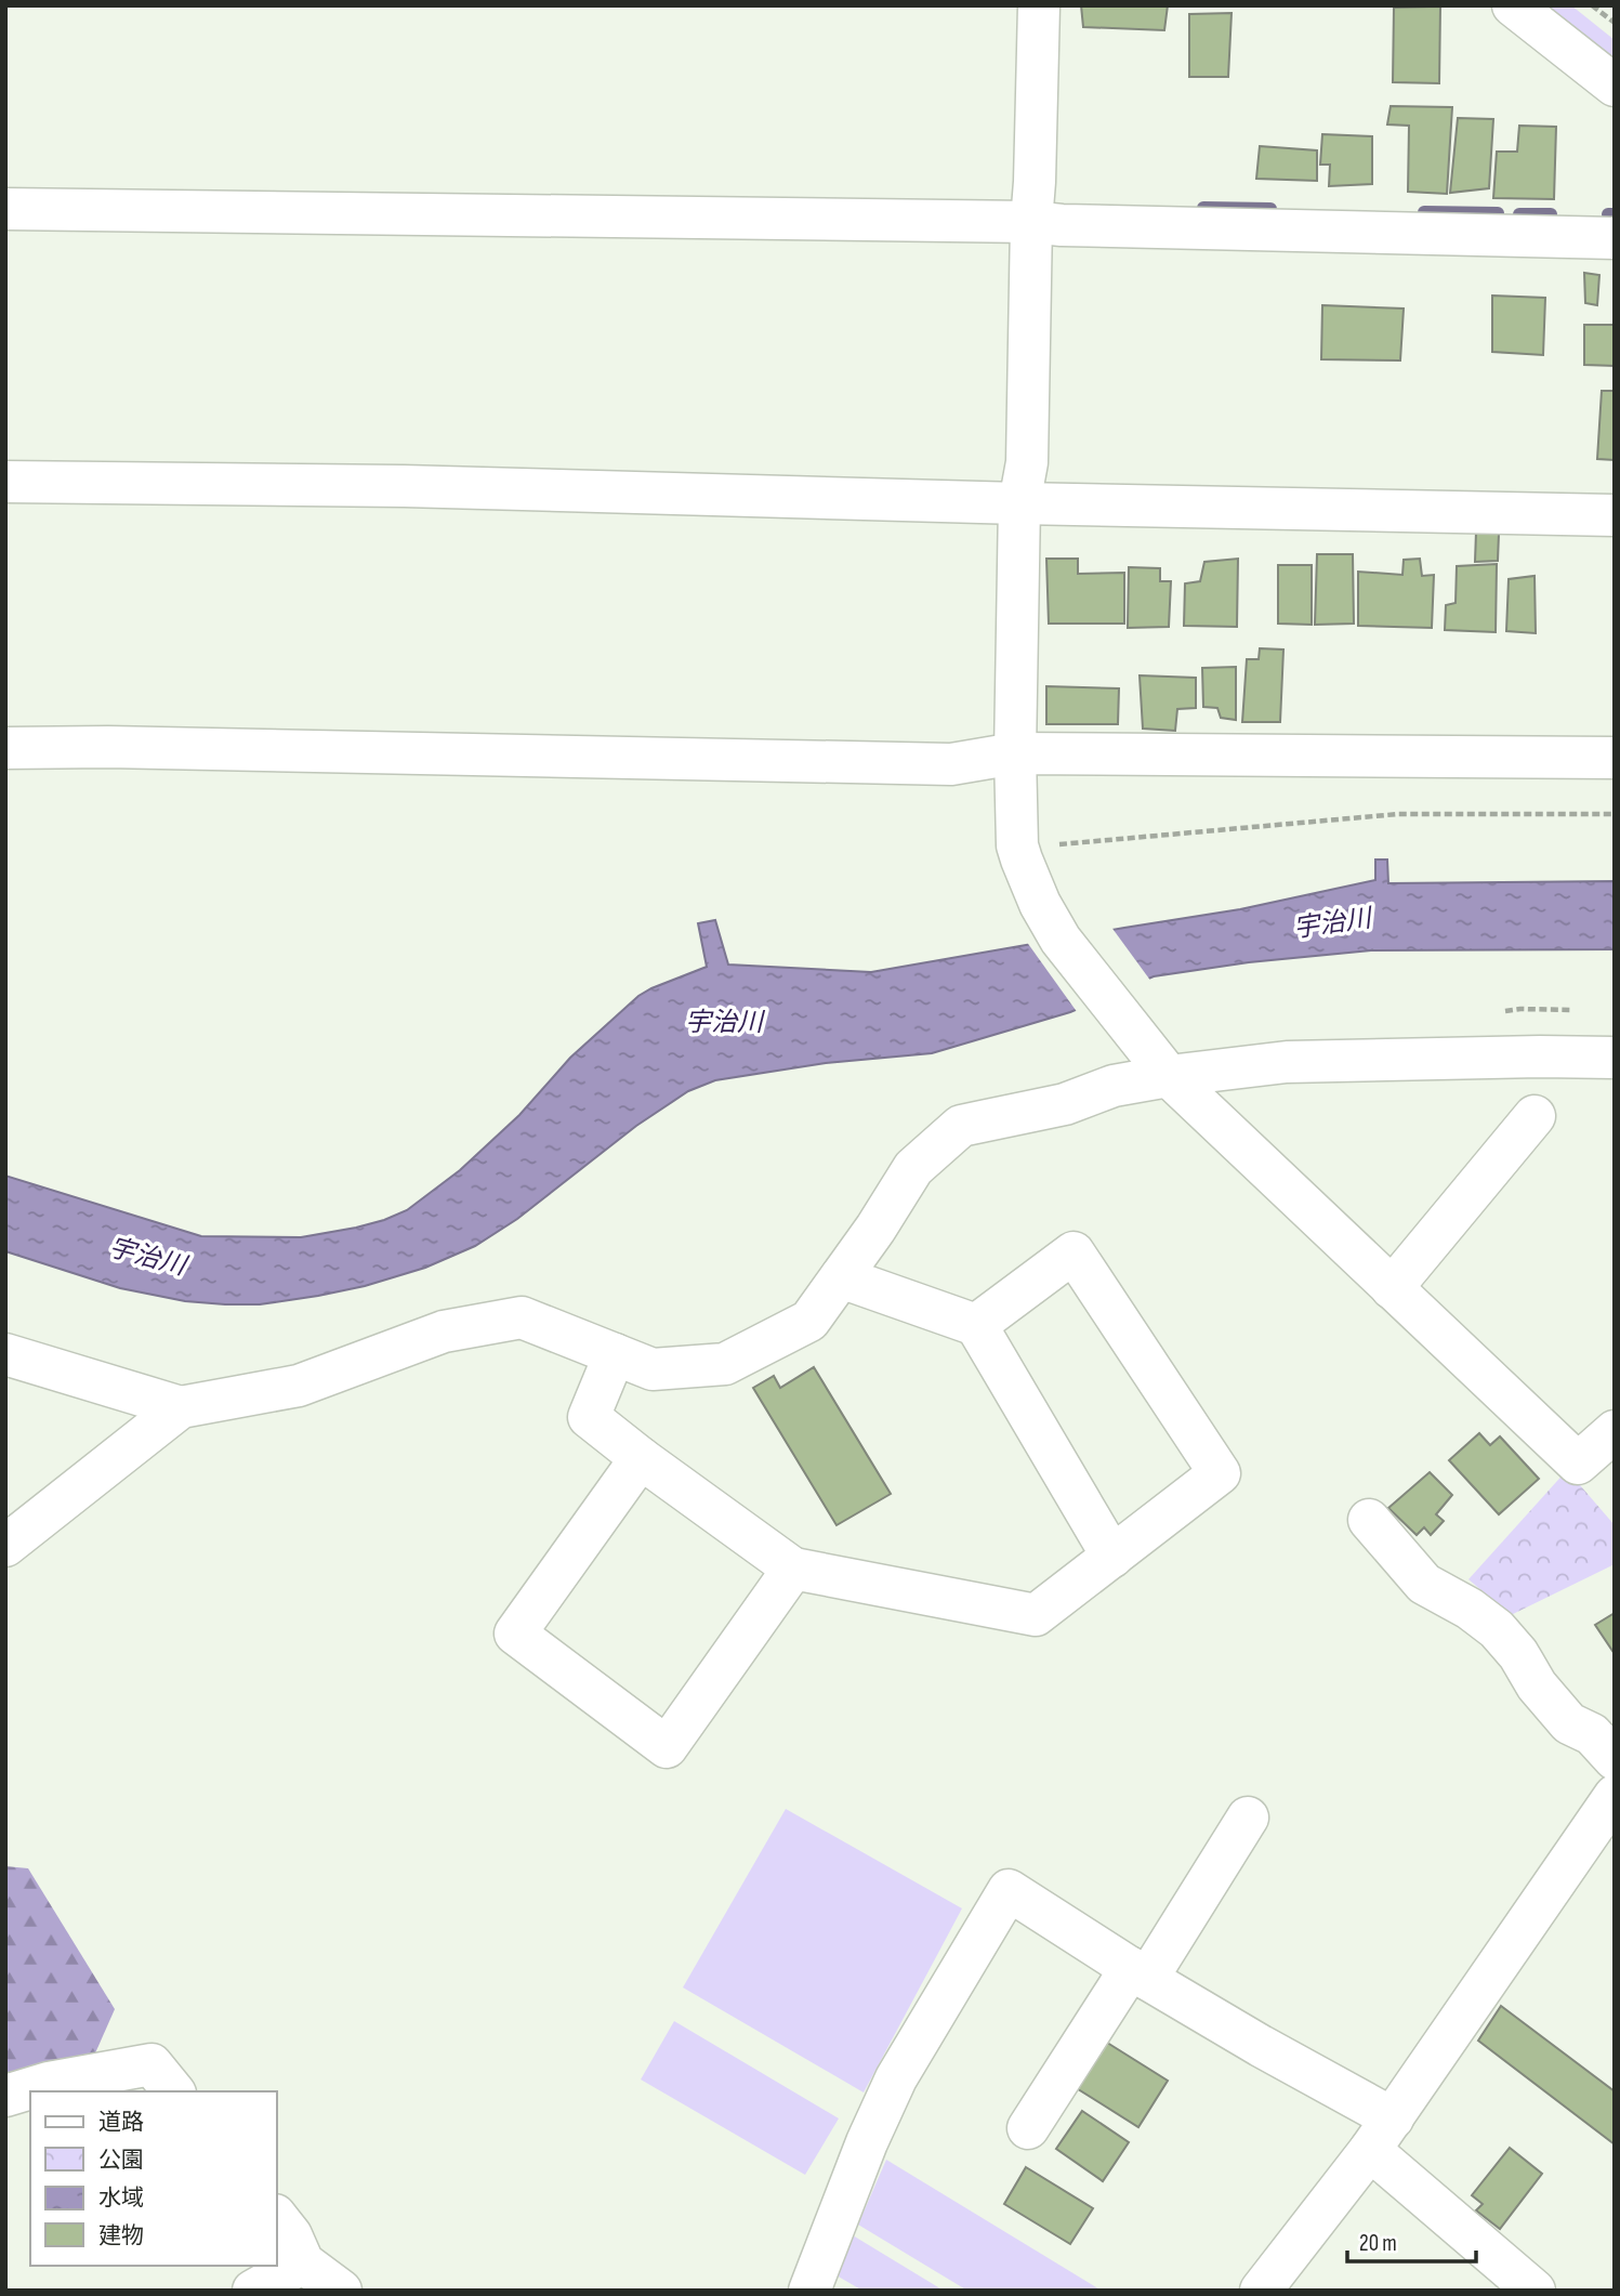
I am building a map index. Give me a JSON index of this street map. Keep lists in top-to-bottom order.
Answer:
{
  "water": ["宇治川"],
  "legend": [
    "道路",
    "公園",
    "水域",
    "建物"
  ],
  "scale_bar": "20 m"
}
